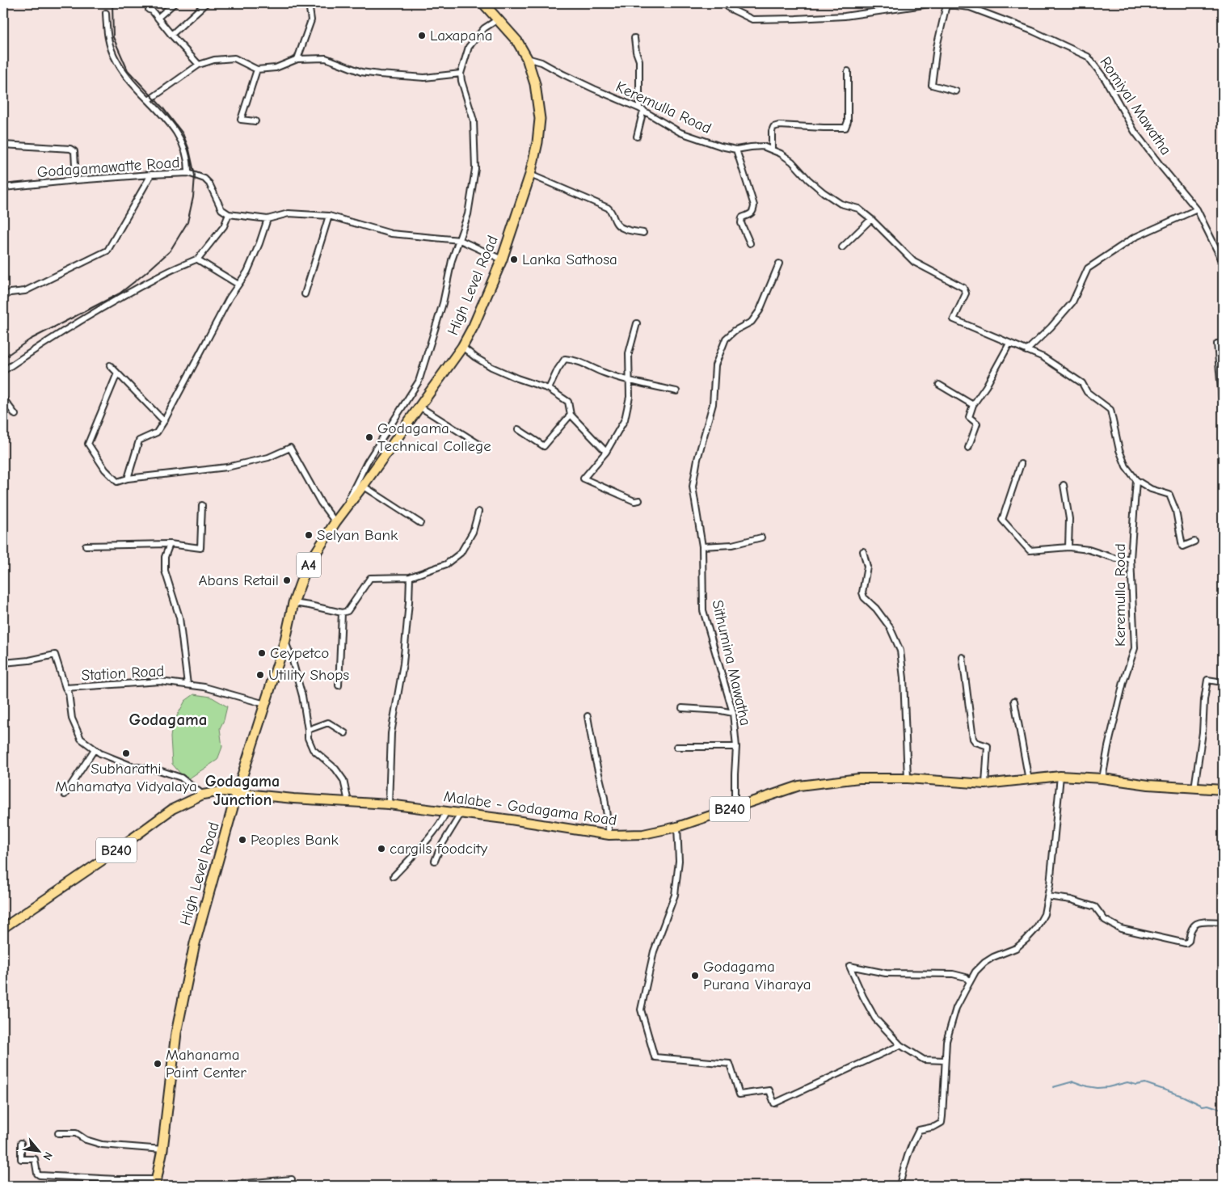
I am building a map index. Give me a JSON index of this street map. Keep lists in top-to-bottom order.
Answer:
{
  "streets": {
    "highway": ["High Level Road", "A4"],
    "main road": ["Malabe - Godagama Road", "B240"],
    "street": [
      "Romiyal Mawatha",
      "Keremulla Road",
      "Godagamawatte Road",
      "Sithumina Mawatha",
      "Station Road"
    ]
  },
  "crossings": [
    ["Keremulla Road", "High Level Road"],
    ["Keremulla Road", "Malabe - Godagama Road"],
    ["High Level Road", "Station Road"],
    ["High Level Road", "Malabe - Godagama Road"],
    ["High Level Road", "B240"],
    ["Sithumina Mawatha", "Malabe - Godagama Road"],
    ["Malabe - Godagama Road", "B240"]
  ],
  "districts": ["Godagama", "Godagama Junction"],
  "places": [
    "Laxapana",
    "Lanka Sathosa",
    "Godagama Technical College",
    "Selyan Bank",
    "Abans Retail",
    "Ceypetco",
    "Utility Shops",
    "Subharathi Mahamatya Vidyalaya",
    "Peoples Bank",
    "cargils foodcity",
    "Godagama Purana Viharaya",
    "Mahanama Paint Center"
  ],
  "north": "bottom right"
}
